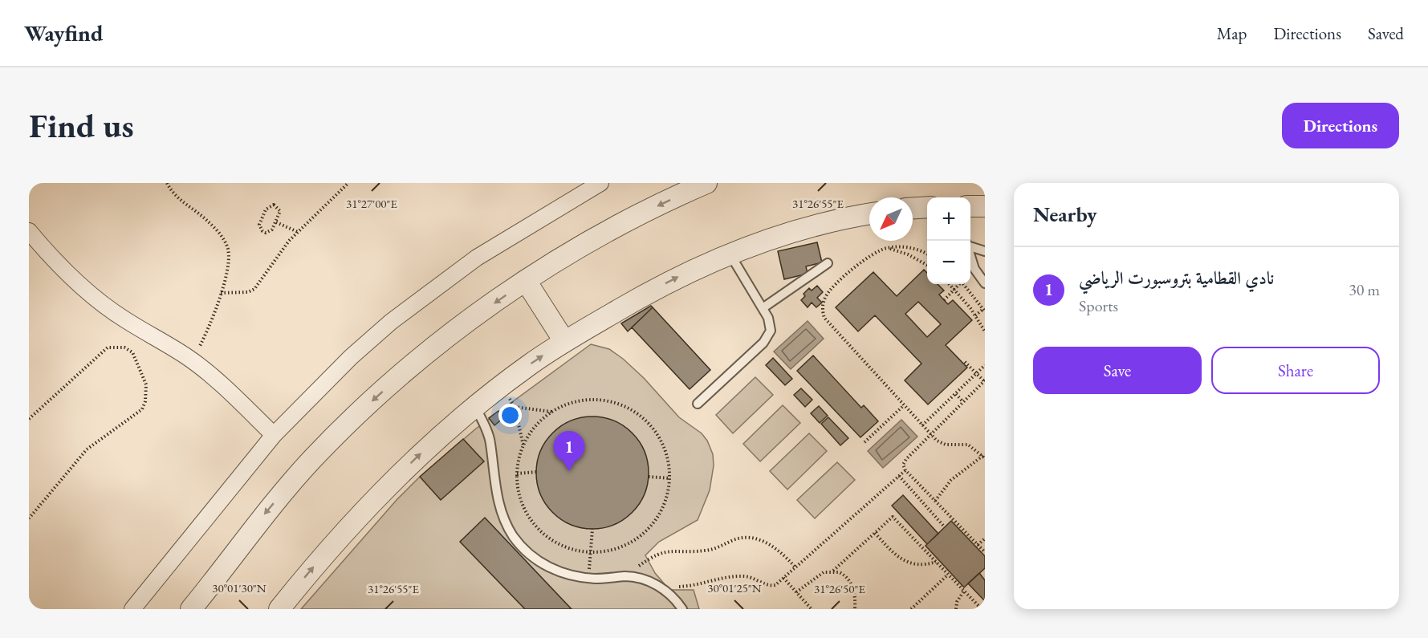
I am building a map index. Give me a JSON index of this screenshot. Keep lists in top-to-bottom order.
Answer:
{
  "north": "bottom left",
  "page": {
    "header": "Wayfind",
    "nav": ["Map", "Directions", "Saved"],
    "buttons": [
      "Directions",
      ["Save", "Share"]
    ],
    "title": "Find us",
    "heading": "Nearby",
    "map_buttons": ["+", "−"],
    "list": [
      {
        "mark": "1",
        "name": "نادي القطامية بتروسبورت الرياضي",
        "note": "Sports",
        "value": "30 m"
      }
    ],
    "pins": "1"
  },
  "coordinates": [
    "31°27'00\"E",
    "31°26'55\"E",
    "30°01'30\"N",
    "30°01'25\"N",
    "31°26'50\"E"
  ]
}
